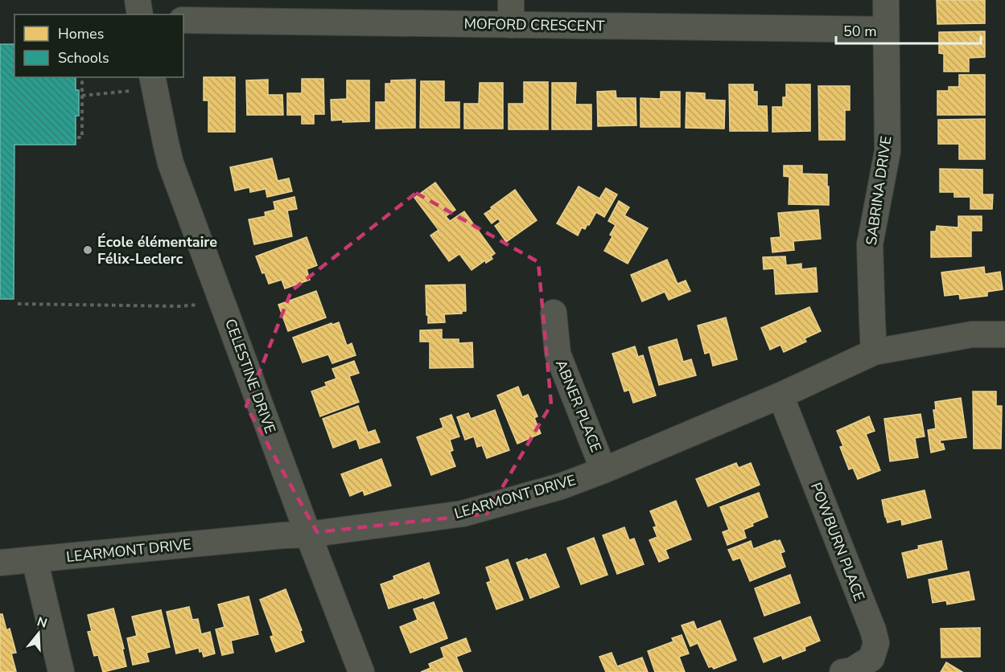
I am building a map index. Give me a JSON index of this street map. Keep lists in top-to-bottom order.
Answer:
{
  "streets": {
    "street": [
      "MOFORD CRESCENT",
      "SABRINA DRIVE",
      "CELESTINE DRIVE",
      "ABNER PLACE",
      "LEARMONT DRIVE",
      "POWBURN PLACE"
    ]
  },
  "crossings": [
    ["MOFORD CRESCENT", "SABRINA DRIVE"],
    ["SABRINA DRIVE", "LEARMONT DRIVE"],
    ["CELESTINE DRIVE", "LEARMONT DRIVE"],
    ["ABNER PLACE", "LEARMONT DRIVE"],
    ["LEARMONT DRIVE", "POWBURN PLACE"]
  ],
  "places": ["École élémentaire Félix-Leclerc"],
  "legend": ["Homes", "Schools"],
  "scale_bar": "50 m",
  "north": "top"
}
